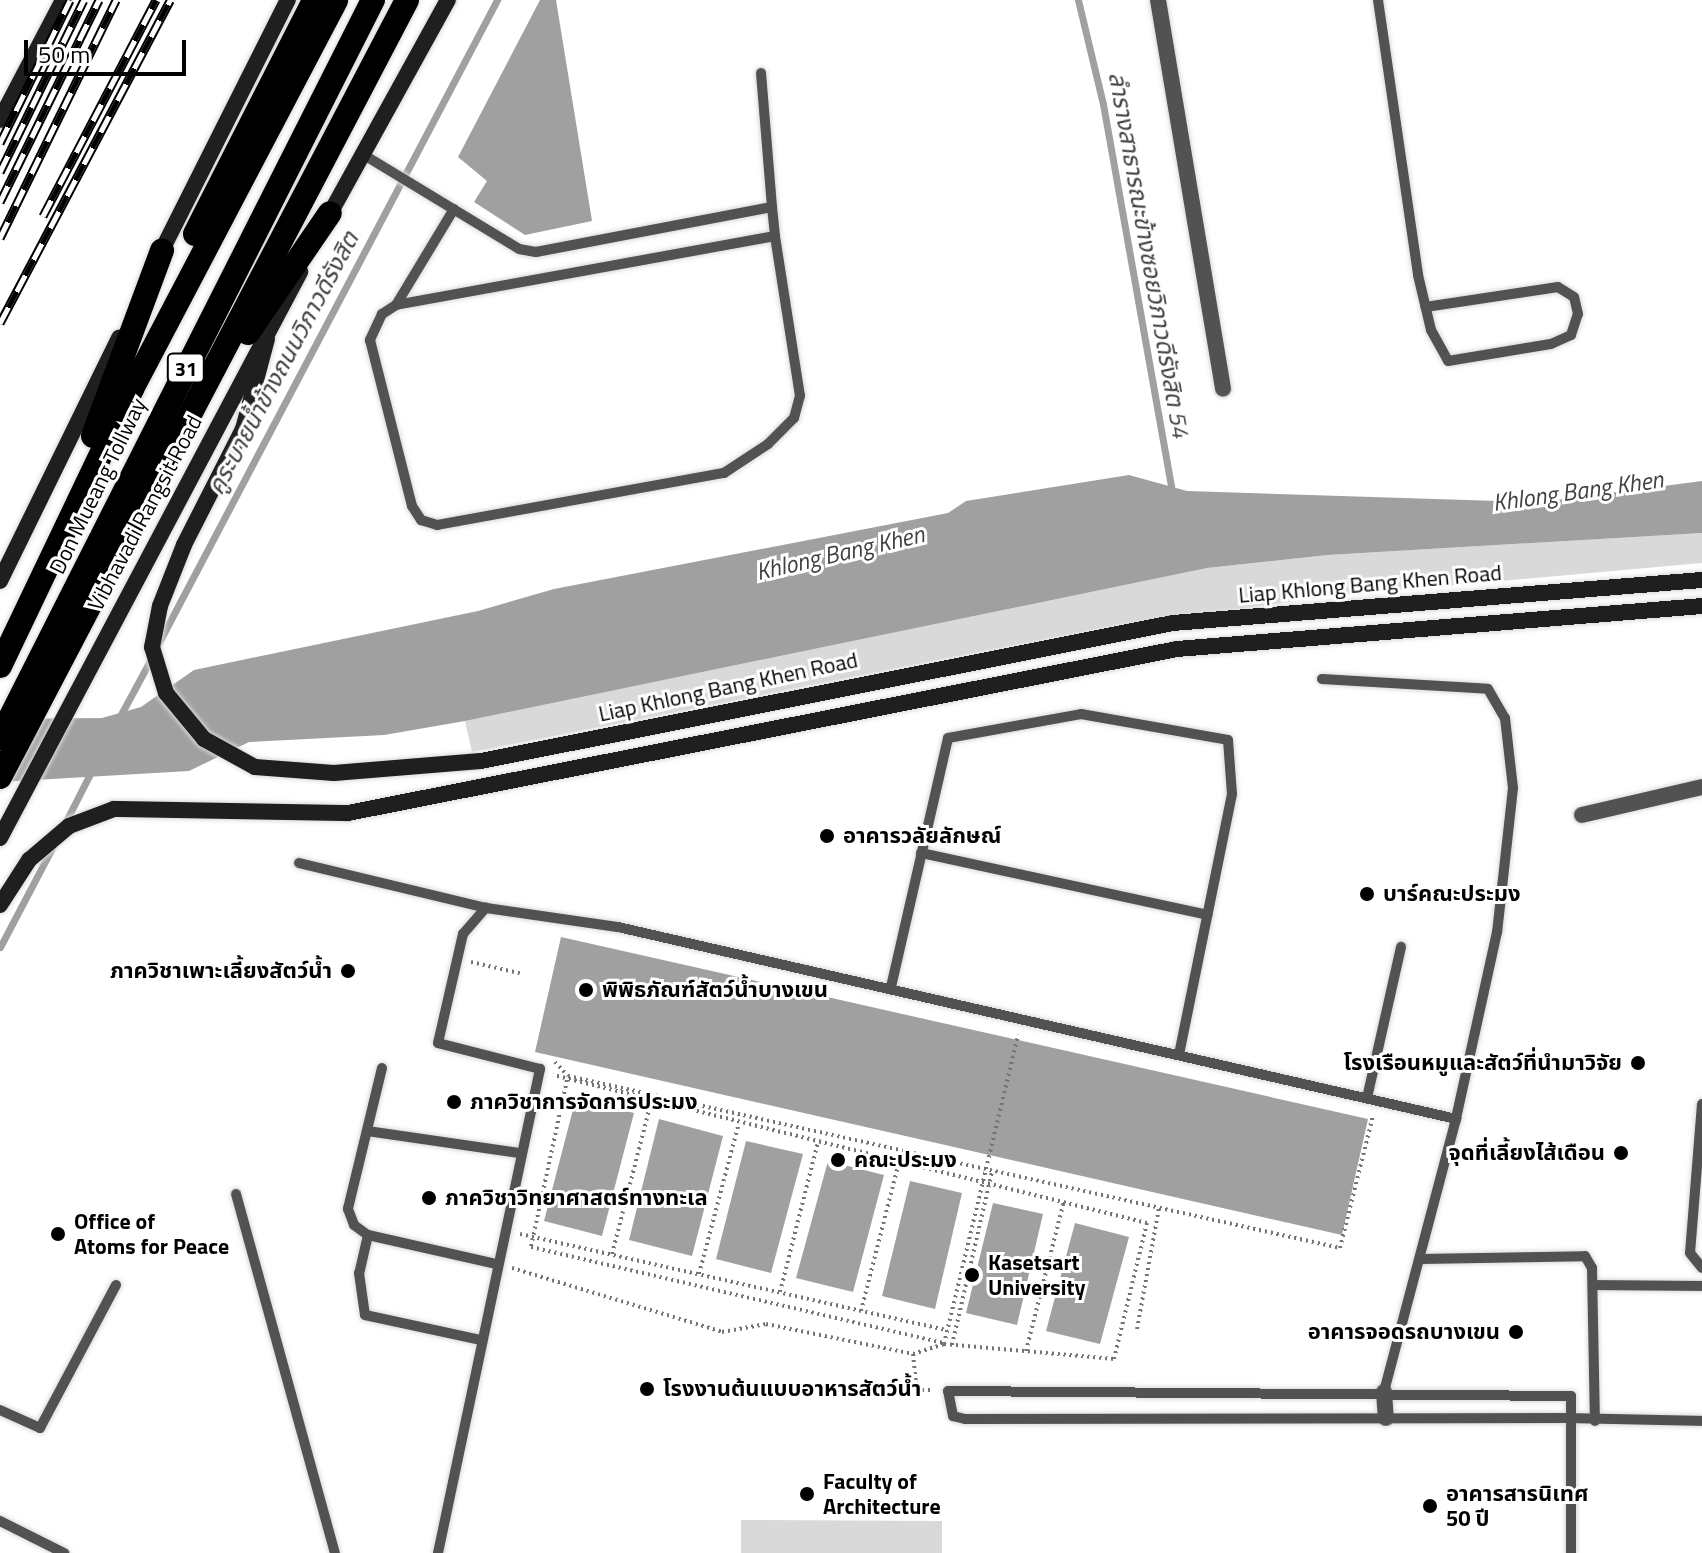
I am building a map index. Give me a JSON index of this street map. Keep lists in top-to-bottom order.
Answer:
{
  "streets": {
    "highway": ["31", "Don Mueang Tollway", "Vibhavadi Rangsit Road"],
    "main road": ["Liap Khlong Bang Khen Road"]
  },
  "crossings": [
    ["Vibhavadi Rangsit Road", "Liap Khlong Bang Khen Road"]
  ],
  "water": ["ลำรางสาธารณะข้างซอยวิภาวดีรังสิต 54", "คูระบายน้ำข้างถนนวิภาวดีรังสิต", "Khlong Bang Khen"],
  "places": [
    "อาคารวลัยลักษณ์",
    "บาร์คณะประมง",
    "ภาควิชาเพาะเลี้ยงสัตว์น้ำ",
    "พิพิธภัณฑ์สัตว์น้ำบางเขน",
    "โรงเรือนหมูและสัตว์ที่นำมาวิจัย",
    "ภาควิชาการจัดการประมง",
    "จุดที่เลี้ยงไส้เดือน",
    "คณะประมง",
    "ภาควิชาวิทยาศาสตร์ทางทะเล",
    "Office of Atoms for Peace",
    "Kasetsart University",
    "อาคารจอดรถบางเขน",
    "โรงงานต้นแบบอาหารสัตว์น้ำ",
    "Faculty of Architecture",
    "อาคารสารนิเทศ 50 ปี"
  ],
  "scale_bar": "50 m"
}
